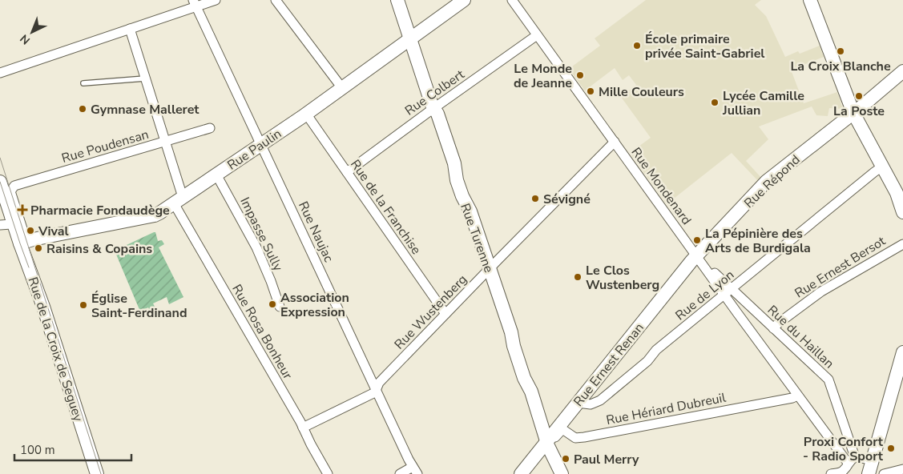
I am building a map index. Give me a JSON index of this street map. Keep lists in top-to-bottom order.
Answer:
{
  "streets": {
    "street": [
      "Rue Colbert",
      "Rue Poudensan",
      "Rue Paulin",
      "Rue Répond",
      "Rue Mondenard",
      "Rue de la Franchise",
      "Rue Naujac",
      "Impasse Sully",
      "Rue Turenne",
      "Rue Ernest Bersot",
      "Rue de Lyon",
      "Rue Wustenberg",
      "Rue Rosa Bonheur",
      "Rue du Haillan",
      "Rue de la Croix de Seguey",
      "Rue Ernest Renan",
      "Rue Hériard Dubreuil"
    ]
  },
  "crossings": [
    ["Rue Colbert", "Rue Mondenard"],
    ["Rue Colbert", "Rue de la Franchise"],
    ["Rue Colbert", "Rue Turenne"],
    ["Rue Poudensan", "Rue Paulin"],
    ["Rue Poudensan", "Rue Rosa Bonheur"],
    ["Rue Poudensan", "Rue de la Croix de Seguey"],
    ["Rue Paulin", "Rue de la Franchise"],
    ["Rue Paulin", "Rue Naujac"],
    ["Rue Paulin", "Impasse Sully"],
    ["Rue Paulin", "Rue Turenne"],
    ["Rue Paulin", "Rue Rosa Bonheur"],
    ["Rue Paulin", "Rue de la Croix de Seguey"],
    ["Rue Répond", "Rue Mondenard"],
    ["Rue Répond", "Rue Ernest Renan"],
    ["Rue Mondenard", "Rue de Lyon"],
    ["Rue Mondenard", "Rue Wustenberg"],
    ["Rue Mondenard", "Rue du Haillan"],
    ["Rue Mondenard", "Rue Ernest Renan"],
    ["Rue Mondenard", "Rue Hériard Dubreuil"],
    ["Rue de la Franchise", "Rue Wustenberg"],
    ["Rue Naujac", "Rue Wustenberg"],
    ["Rue Turenne", "Rue Wustenberg"],
    ["Rue Turenne", "Rue Ernest Renan"],
    ["Rue Ernest Bersot", "Rue du Haillan"],
    ["Rue de Lyon", "Rue du Haillan"],
    ["Rue de Lyon", "Rue Ernest Renan"],
    ["Rue Wustenberg", "Rue Rosa Bonheur"],
    ["Rue Ernest Renan", "Rue Hériard Dubreuil"]
  ],
  "places": {
    "other": [
      "École primaire privée Saint-Gabriel",
      "La Croix Blanche",
      "Le Monde de Jeanne",
      "Mille Couleurs",
      "La Poste",
      "Lycée Camille Jullian",
      "Gymnase Malleret",
      "Sévigné",
      "Vival",
      "La Pépinière des Arts de Burdigala",
      "Raisins & Copains",
      "Le Clos Wustenberg",
      "Association Expression",
      "Église Saint-Ferdinand",
      "Proxi Confort - Radio Sport",
      "Paul Merry"
    ],
    "health": ["Pharmacie Fondaudège"]
  },
  "scale_bar": "100 m",
  "north": "bottom left"
}
